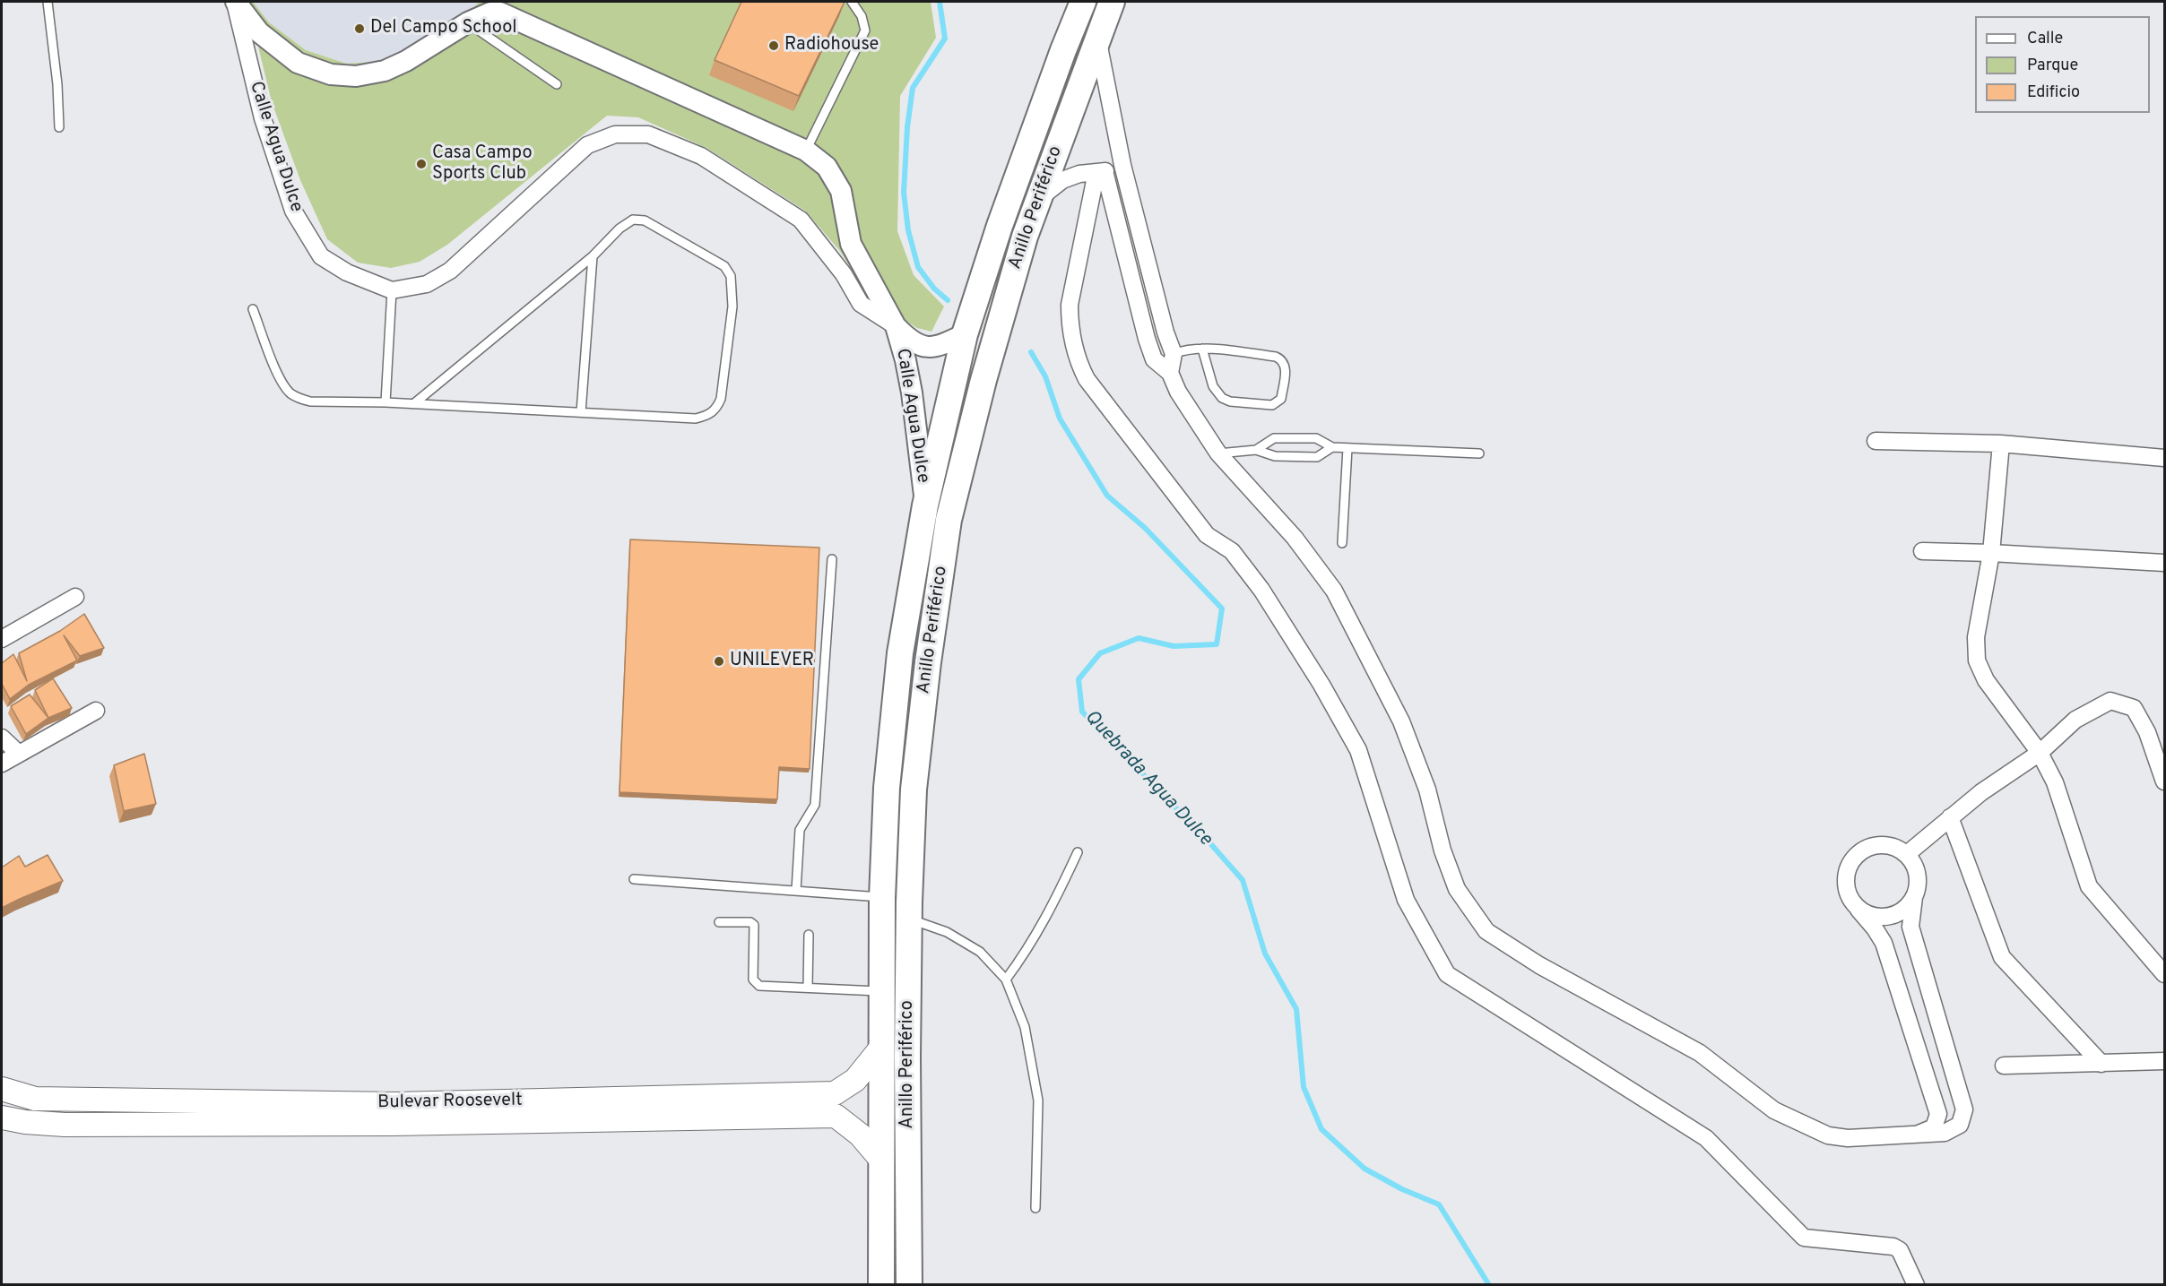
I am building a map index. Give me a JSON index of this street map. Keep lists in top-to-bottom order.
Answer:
{
  "streets": {
    "highway": ["Anillo Periférico"],
    "main road": ["Bulevar Roosevelt"],
    "street": ["Calle Agua Dulce"]
  },
  "crossings": [
    ["Calle Agua Dulce", "Anillo Periférico"]
  ],
  "water": ["Quebrada Agua Dulce"],
  "places": [
    "Del Campo School",
    "Radiohouse",
    "Casa Campo Sports Club",
    "UNILEVER"
  ],
  "legend": ["Calle", "Parque", "Edificio"]
}
